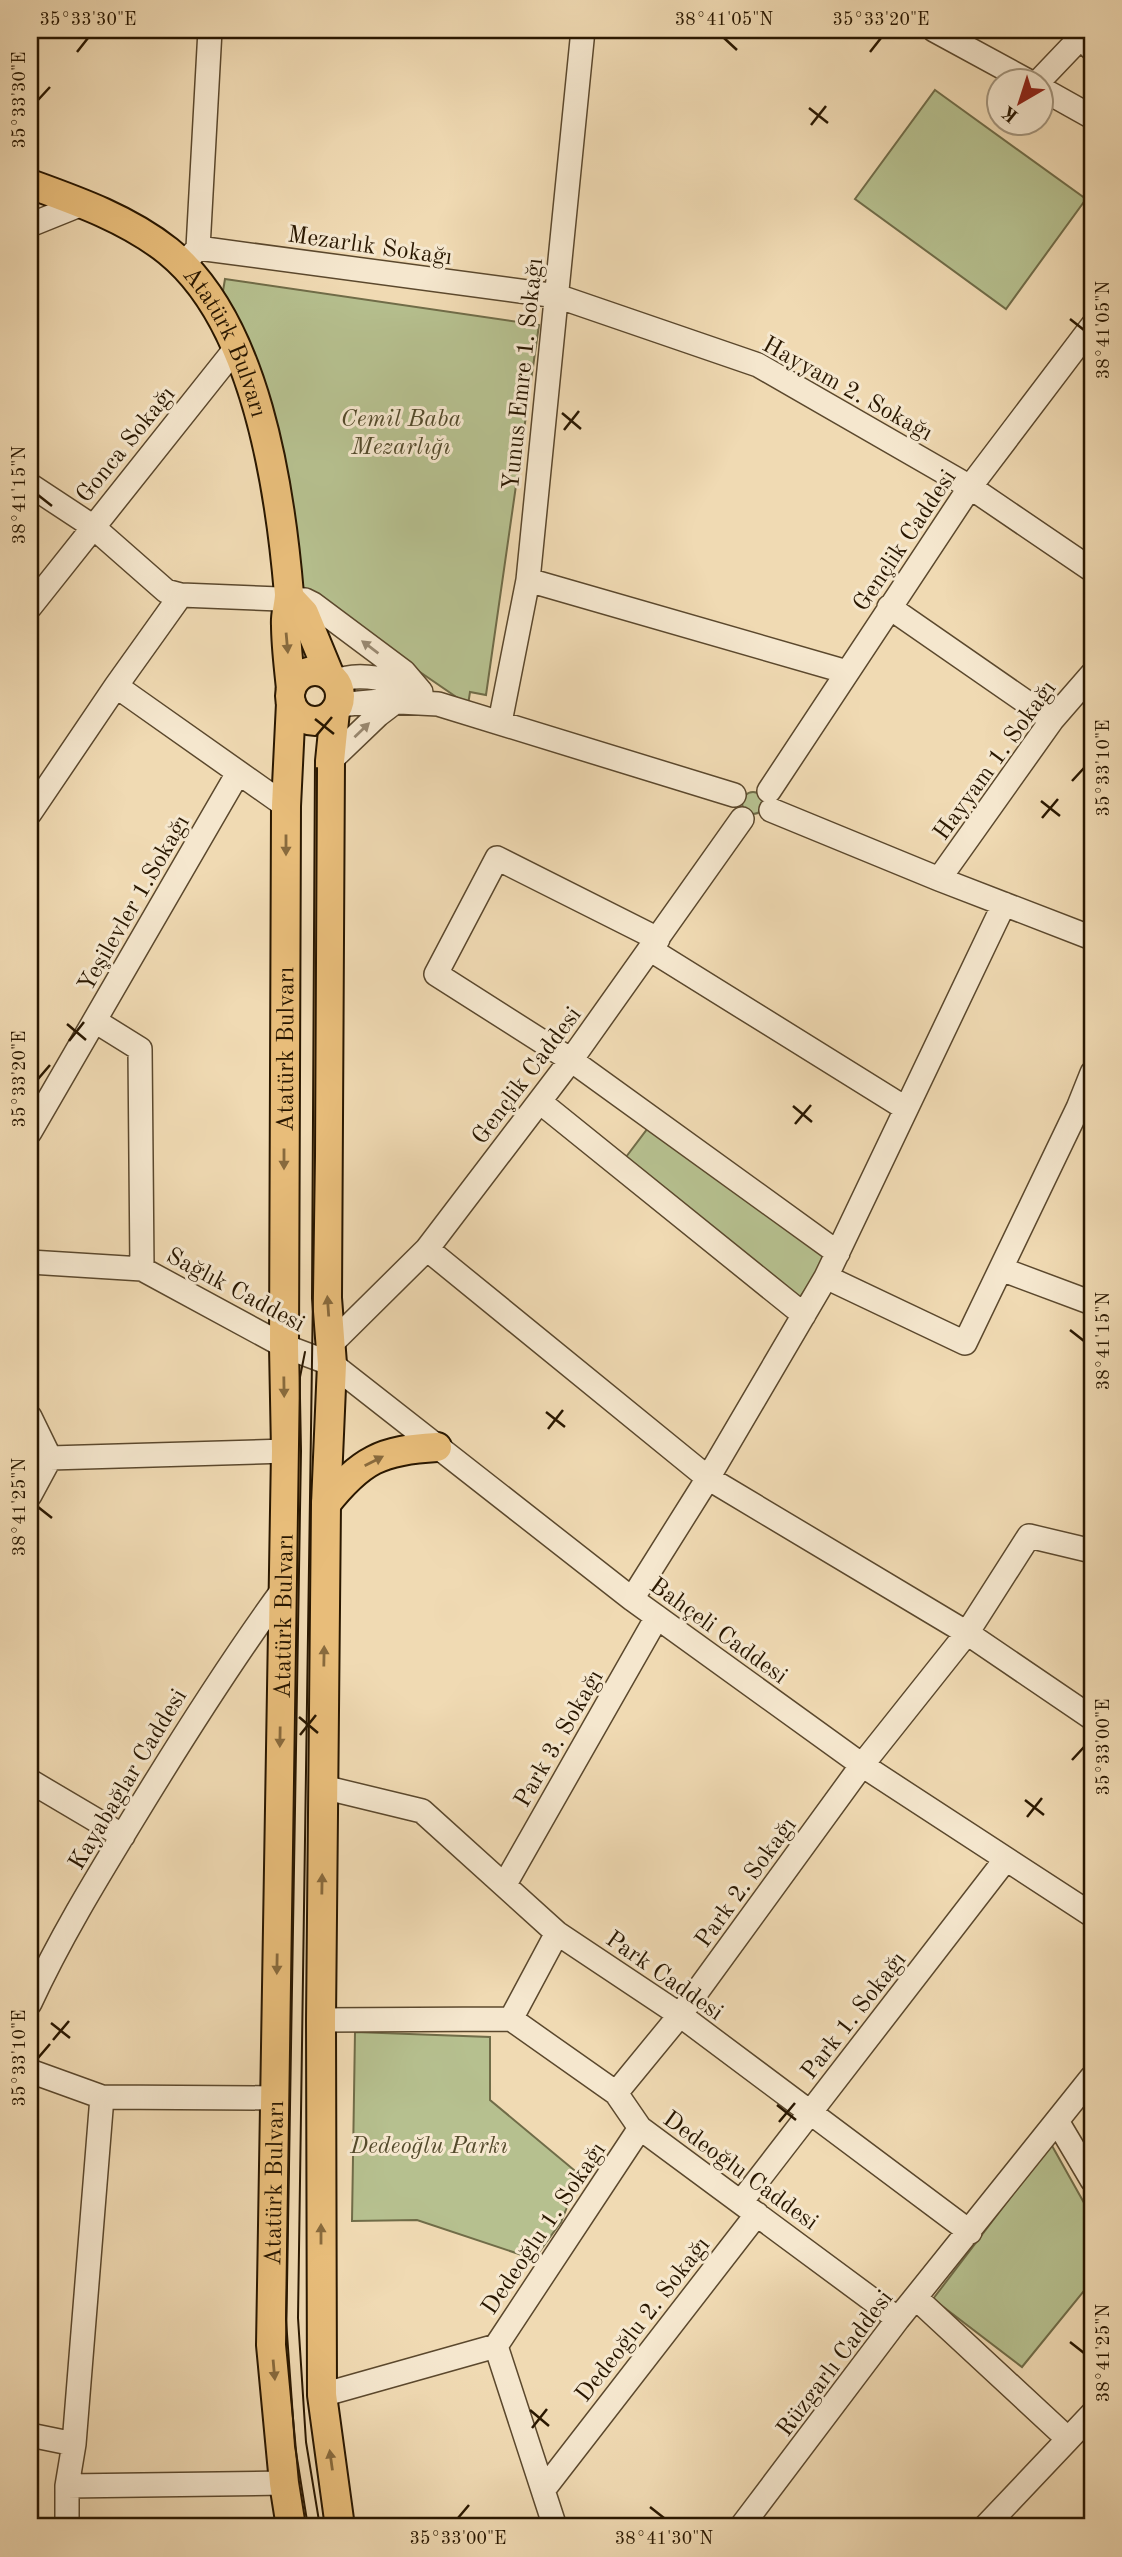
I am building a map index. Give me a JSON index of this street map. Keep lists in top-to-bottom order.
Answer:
{
  "streets": {
    "main road": ["Atatürk Bulvarı"],
    "street": [
      "Mezarlık Sokağı",
      "Yunus Emre 1. Sokağı",
      "Hayyam 2. Sokağı",
      "Gonca Sokağı",
      "Gençlik Caddesi",
      "Hayyam 1. Sokağı",
      "Yeşilevler 1.Sokağı",
      "Sağlık Caddesi",
      "Bahçeli Caddesi",
      "Park 3. Sokağı",
      "Kayabağlar Caddesi",
      "Park 2. Sokağı",
      "Park Caddesi",
      "Park 1. Sokağı",
      "Dedeoğlu Caddesi",
      "Dedeoğlu 1. Sokağı",
      "Dedeoğlu 2. Sokağı",
      "Rüzgarlı Caddesi"
    ]
  },
  "crossings": [
    ["Mezarlık Sokağı", "Atatürk Bulvarı"],
    ["Mezarlık Sokağı", "Yunus Emre 1. Sokağı"],
    ["Mezarlık Sokağı", "Hayyam 2. Sokağı"],
    ["Atatürk Bulvarı", "Gonca Sokağı"],
    ["Atatürk Bulvarı", "Gençlik Caddesi"],
    ["Atatürk Bulvarı", "Sağlık Caddesi"],
    ["Atatürk Bulvarı", "Bahçeli Caddesi"],
    ["Atatürk Bulvarı", "Kayabağlar Caddesi"],
    ["Atatürk Bulvarı", "Park Caddesi"],
    ["Atatürk Bulvarı", "Dedeoğlu 1. Sokağı"],
    ["Yunus Emre 1. Sokağı", "Hayyam 2. Sokağı"],
    ["Hayyam 2. Sokağı", "Gençlik Caddesi"],
    ["Gençlik Caddesi", "Sağlık Caddesi"],
    ["Gençlik Caddesi", "Bahçeli Caddesi"],
    ["Sağlık Caddesi", "Bahçeli Caddesi"],
    ["Bahçeli Caddesi", "Park 3. Sokağı"],
    ["Bahçeli Caddesi", "Park 2. Sokağı"],
    ["Bahçeli Caddesi", "Park 1. Sokağı"],
    ["Park 3. Sokağı", "Park Caddesi"],
    ["Park 2. Sokağı", "Park Caddesi"],
    ["Park 2. Sokağı", "Dedeoğlu Caddesi"],
    ["Park Caddesi", "Park 1. Sokağı"],
    ["Park Caddesi", "Rüzgarlı Caddesi"],
    ["Park 1. Sokağı", "Dedeoğlu Caddesi"],
    ["Park 1. Sokağı", "Dedeoğlu 2. Sokağı"],
    ["Dedeoğlu Caddesi", "Dedeoğlu 1. Sokağı"],
    ["Dedeoğlu Caddesi", "Dedeoğlu 2. Sokağı"],
    ["Dedeoğlu Caddesi", "Rüzgarlı Caddesi"]
  ],
  "parks": ["Cemil Baba Mezarlığı", "Dedeoğlu Parkı"],
  "north": "bottom left",
  "coordinates": [
    "35°33'30\"E",
    "38°41'05\"N",
    "35°33'20\"E",
    "38°41'15\"N",
    "35°33'10\"E",
    "38°41'25\"N",
    "35°33'00\"E",
    "38°41'30\"N"
  ]
}
